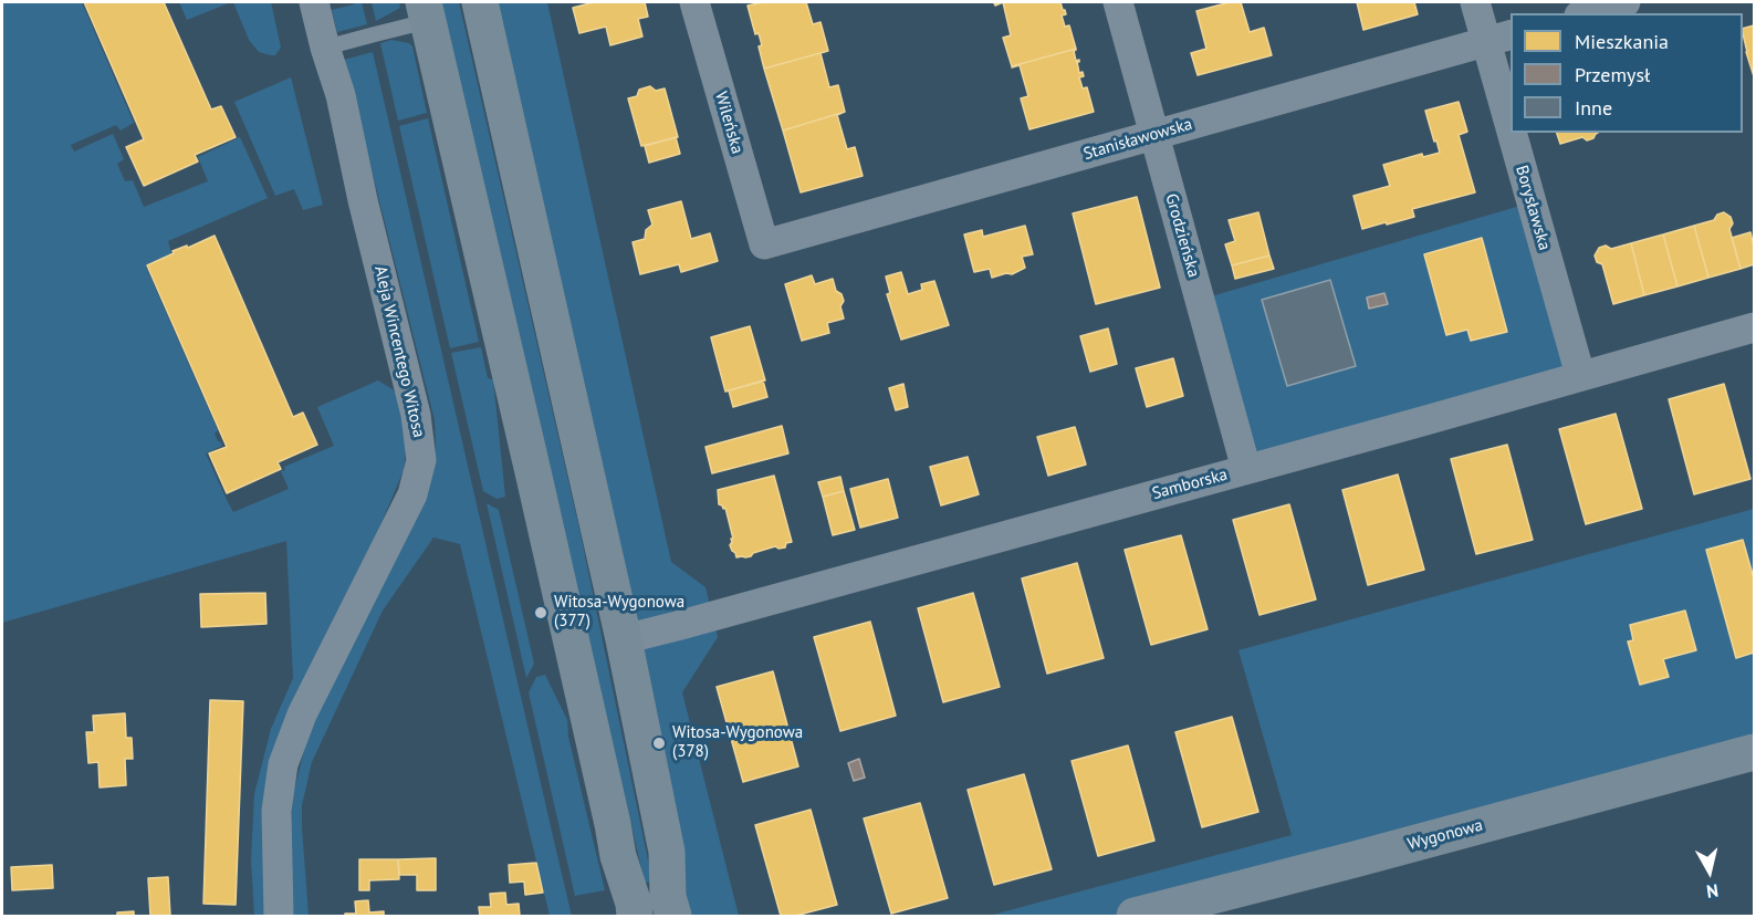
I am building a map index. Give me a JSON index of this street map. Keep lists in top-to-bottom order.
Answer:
{
  "streets": {
    "street": [
      "Wileńska",
      "Stanisławowska",
      "Borysławska",
      "Grodzieńska",
      "Aleja Wincentego Witosa",
      "Samborska",
      "Wygonowa"
    ]
  },
  "crossings": [
    ["Wileńska", "Stanisławowska"],
    ["Stanisławowska", "Borysławska"],
    ["Stanisławowska", "Grodzieńska"],
    ["Borysławska", "Samborska"],
    ["Grodzieńska", "Samborska"]
  ],
  "places": ["Witosa-Wygonowa (377)", "Witosa-Wygonowa (378)"],
  "legend": ["Mieszkania", "Przemysł", "Inne"],
  "north": "bottom"
}
